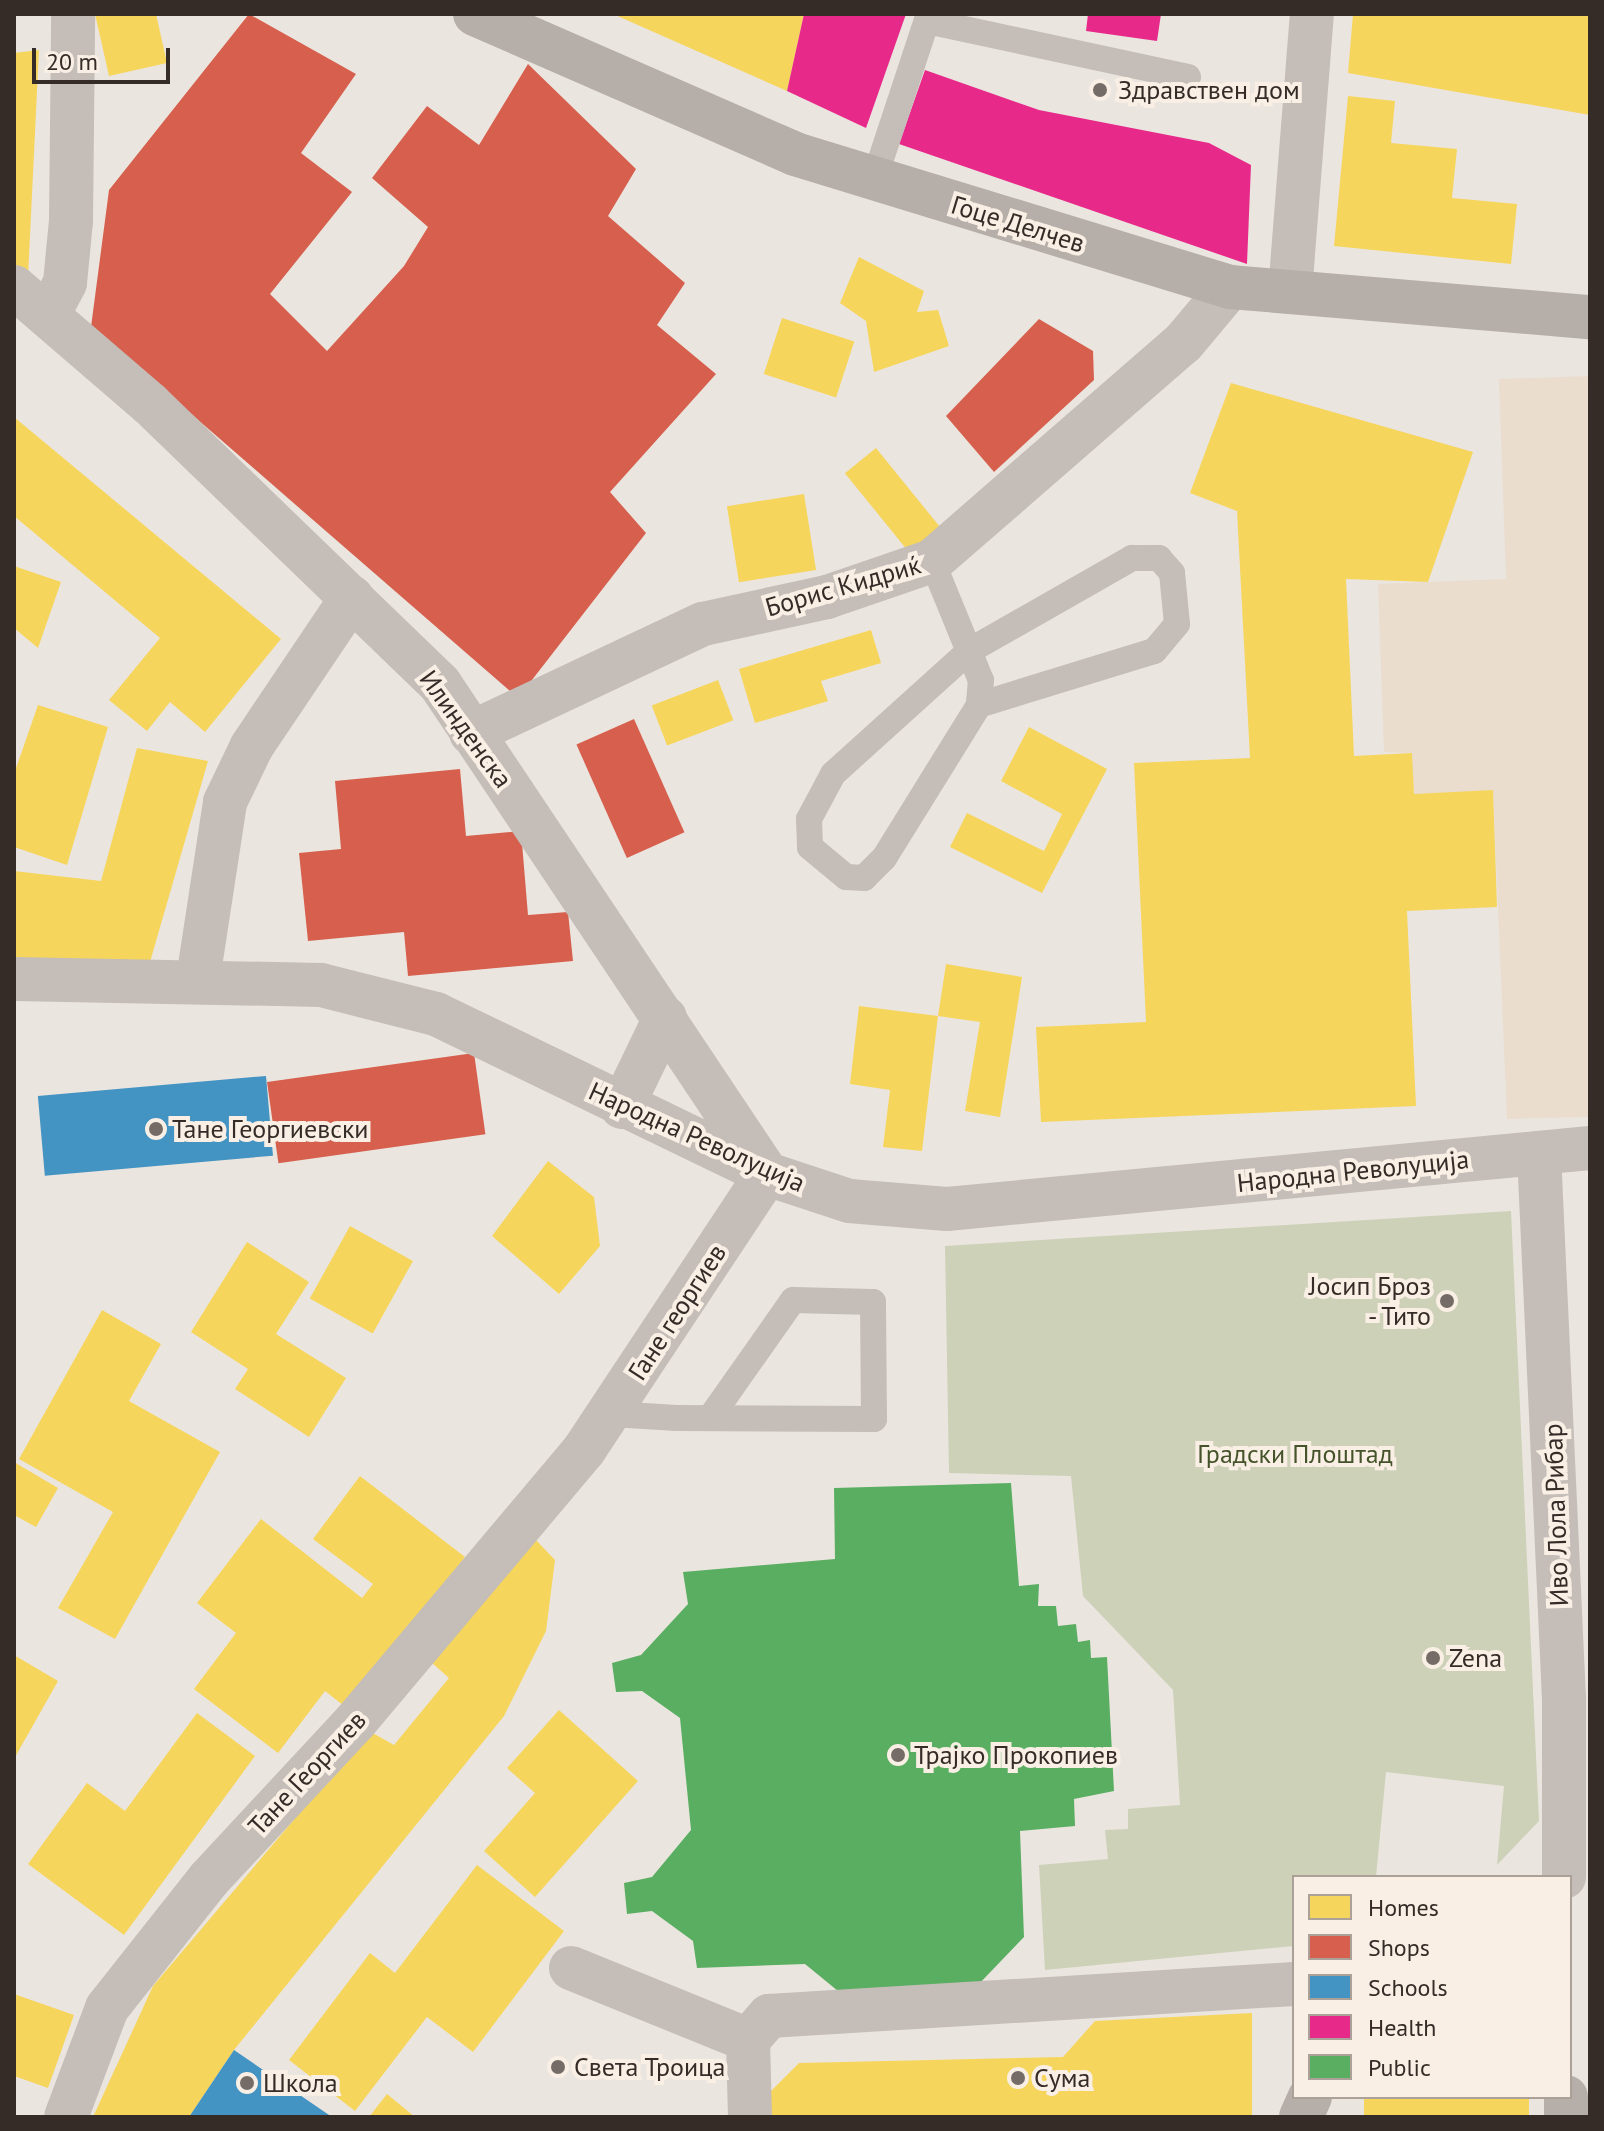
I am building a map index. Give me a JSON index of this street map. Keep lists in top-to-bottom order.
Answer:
{
  "streets": {
    "street": [
      "Гоце Делчев",
      "Борис Кидриќ",
      "Илинденска",
      "Народна Револуција",
      "Гане георгиев",
      "Иво Лола Рибар",
      "Тане Георгиев"
    ]
  },
  "crossings": [
    ["Гоце Делчев", "Борис Кидриќ"],
    ["Борис Кидриќ", "Илинденска"],
    ["Илинденска", "Народна Револуција"],
    ["Илинденска", "Гане георгиев"],
    ["Народна Револуција", "Гане георгиев"],
    ["Народна Револуција", "Иво Лола Рибар"],
    ["Гане георгиев", "Тане Георгиев"]
  ],
  "parks": ["Градски Плоштад"],
  "places": [
    "Здравствен дом",
    "Тане Георгиевски",
    "Јосип Броз - Тито",
    "Zena",
    "Трајко Прокопиев",
    "Света Троица",
    "Сума",
    "Школа"
  ],
  "legend": [
    "Homes",
    "Shops",
    "Schools",
    "Health",
    "Public"
  ],
  "scale_bar": "20 m"
}
